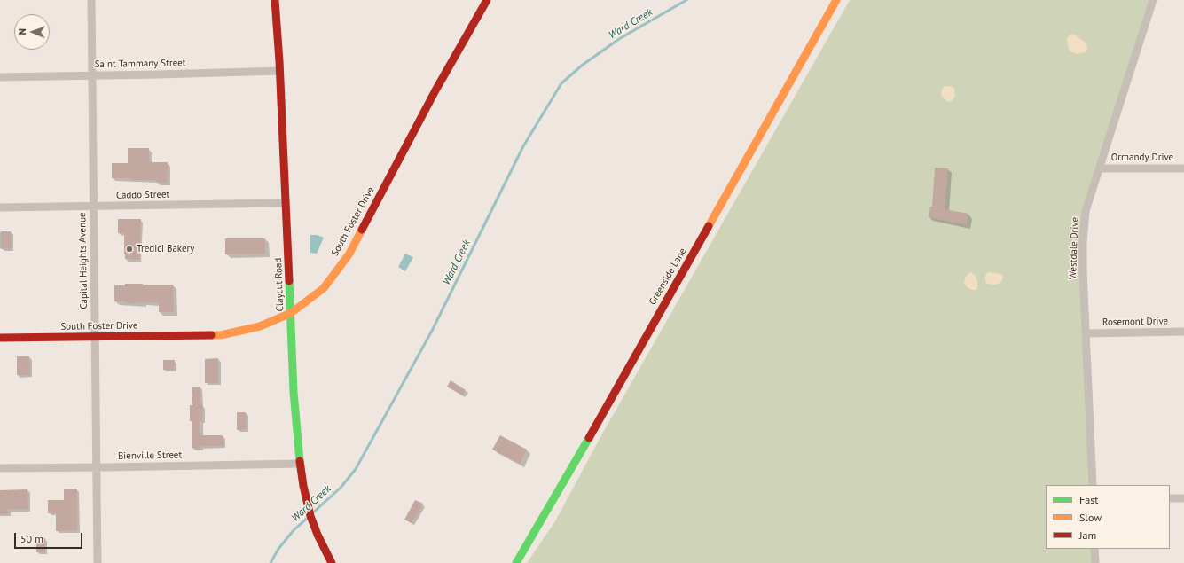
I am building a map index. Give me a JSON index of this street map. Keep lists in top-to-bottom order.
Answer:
{
  "streets": {
    "street": [
      "Saint Tammany Street",
      "Ormandy Drive",
      "Caddo Street",
      "South Foster Drive",
      "Westdale Drive",
      "Capital Heights Avenue",
      "Greenside Lane",
      "Claycut Road",
      "Rosemont Drive",
      "Bienville Street"
    ]
  },
  "crossings": [
    ["Saint Tammany Street", "Capital Heights Avenue"],
    ["Saint Tammany Street", "Claycut Road"],
    ["Ormandy Drive", "Westdale Drive"],
    ["Caddo Street", "Capital Heights Avenue"],
    ["Caddo Street", "Claycut Road"],
    ["South Foster Drive", "Capital Heights Avenue"],
    ["South Foster Drive", "Claycut Road"],
    ["Westdale Drive", "Rosemont Drive"],
    ["Capital Heights Avenue", "Bienville Street"],
    ["Claycut Road", "Bienville Street"]
  ],
  "water": ["Ward Creek"],
  "places": ["Tredici Bakery"],
  "legend": ["Fast", "Slow", "Jam"],
  "scale_bar": "50 m",
  "north": "left"
}
